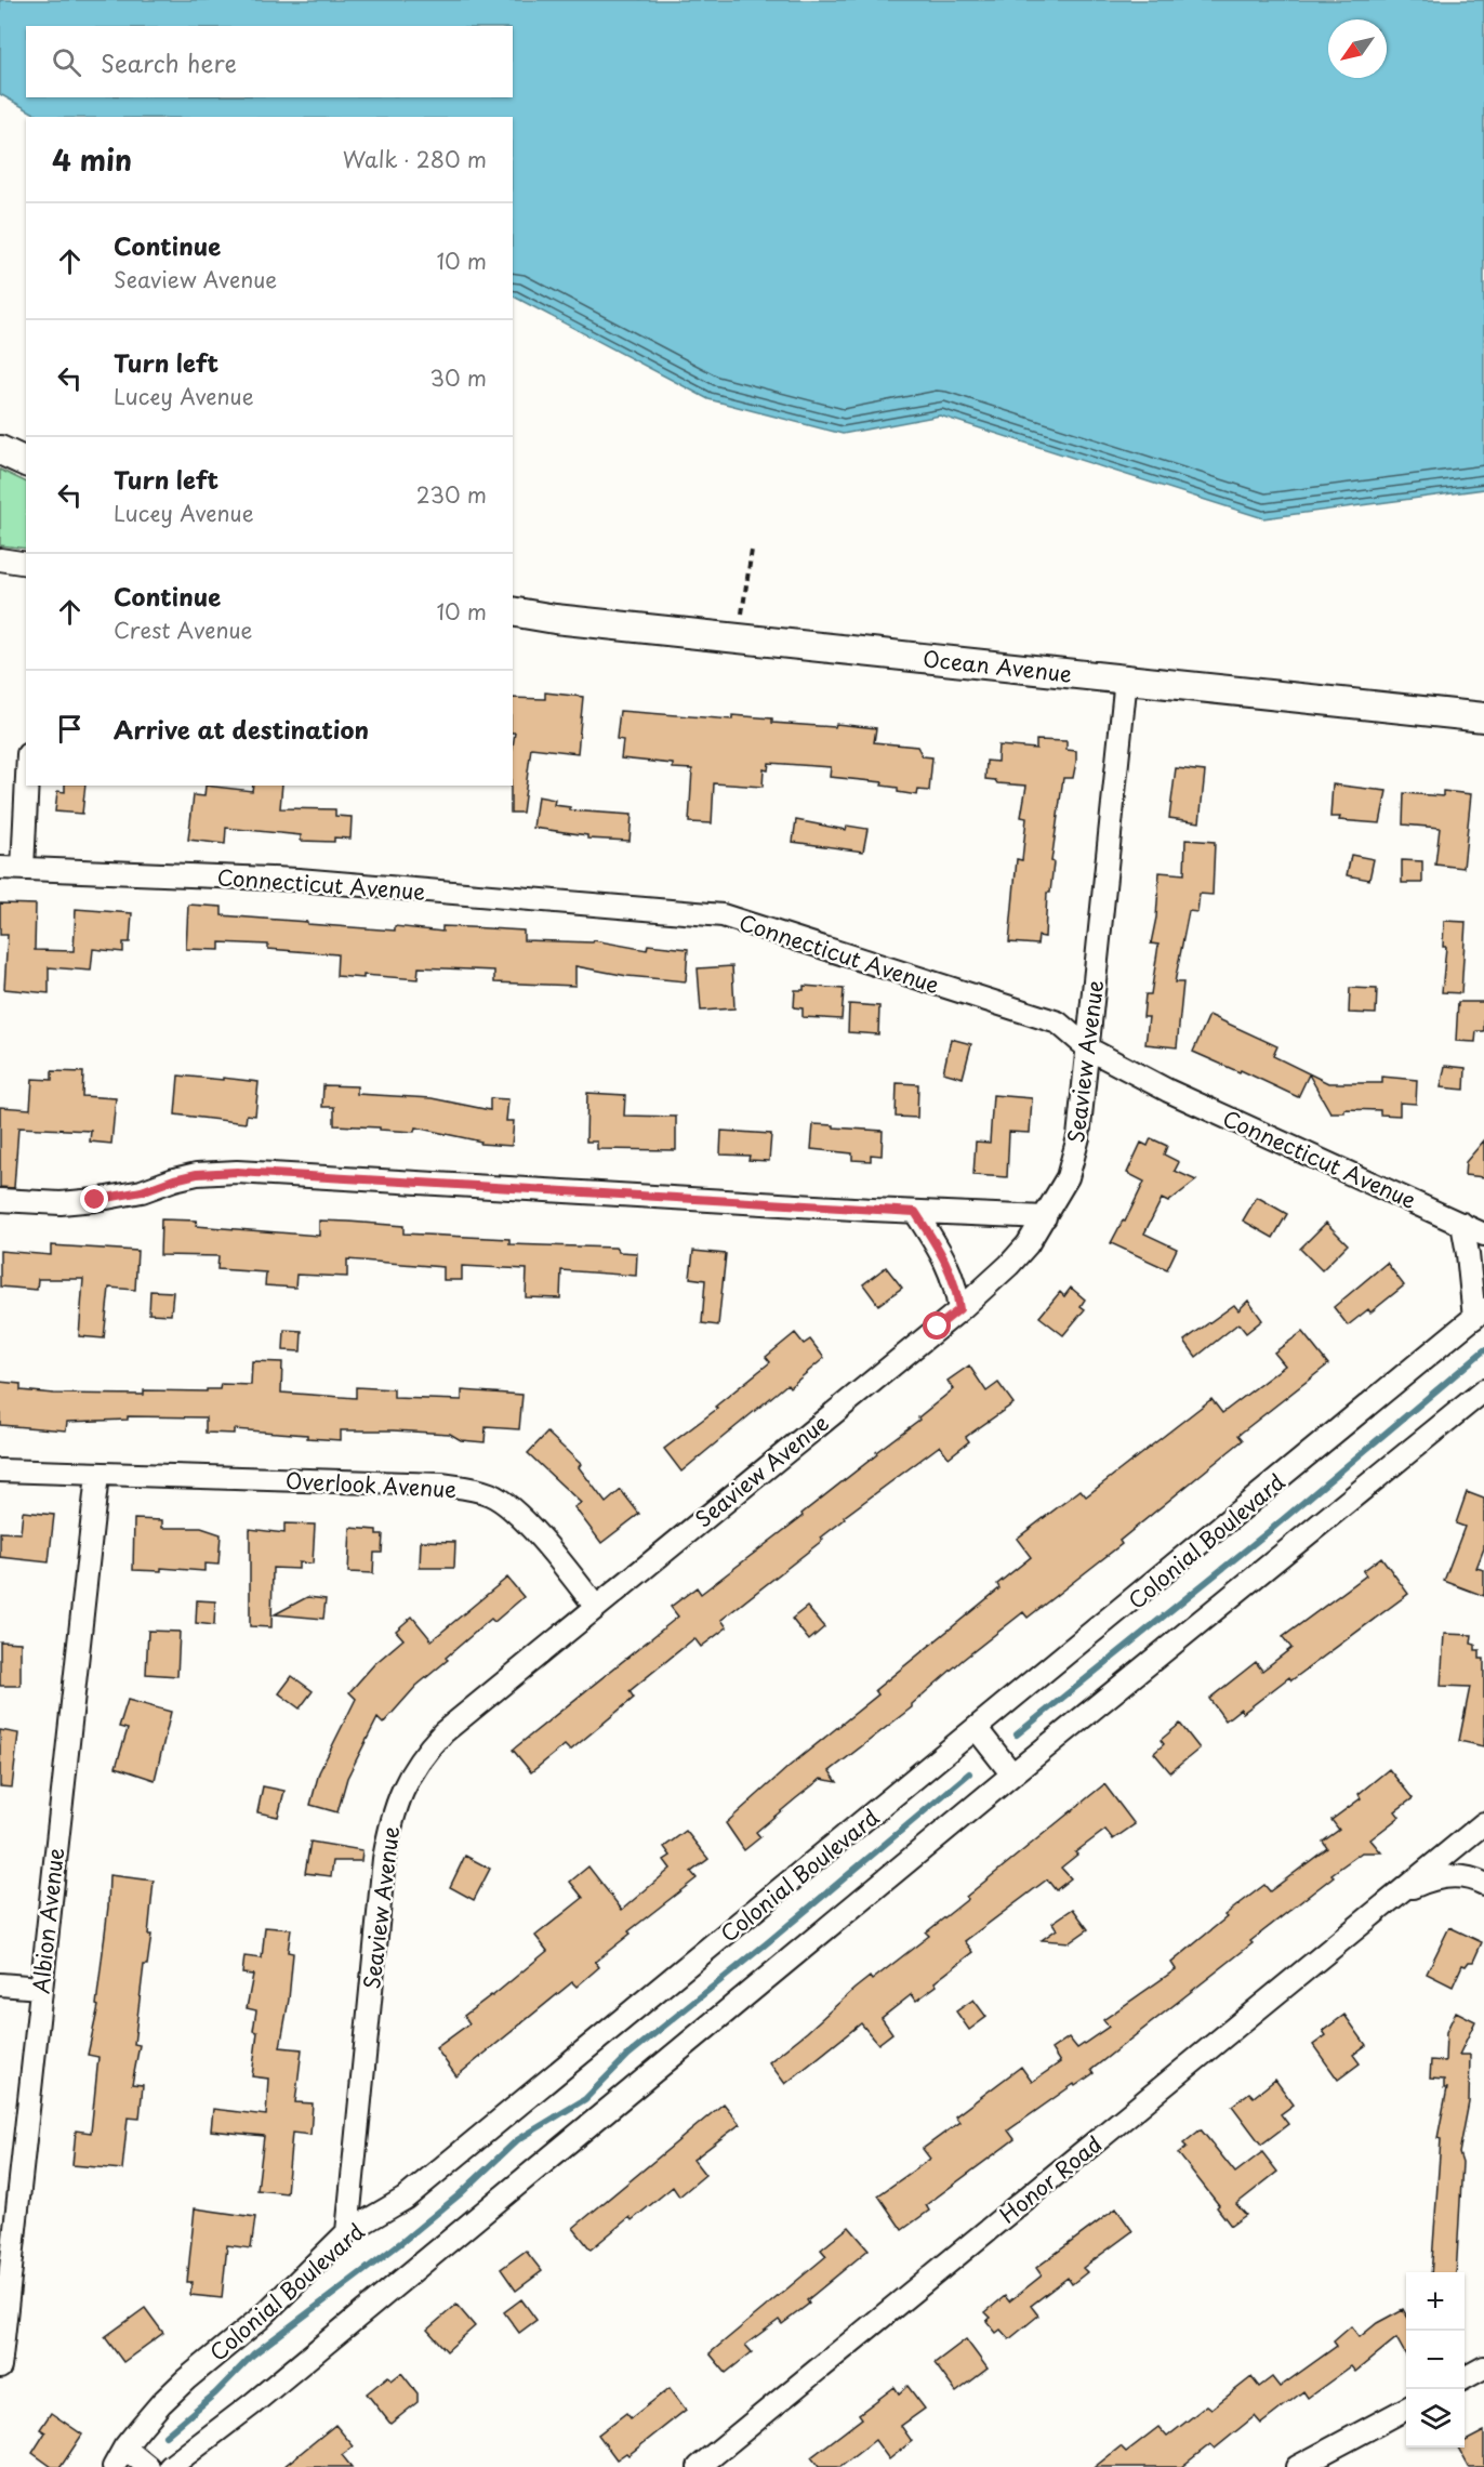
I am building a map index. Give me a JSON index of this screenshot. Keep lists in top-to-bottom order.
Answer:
{
  "streets": {
    "main road": ["Ocean Avenue"],
    "street": [
      "Connecticut Avenue",
      "Seaview Avenue",
      "Overlook Avenue",
      "Colonial Boulevard",
      "Albion Avenue",
      "Honor Road"
    ]
  },
  "crossings": [
    ["Ocean Avenue", "Seaview Avenue"],
    ["Connecticut Avenue", "Seaview Avenue"],
    ["Seaview Avenue", "Overlook Avenue"],
    ["Seaview Avenue", "Colonial Boulevard"],
    ["Overlook Avenue", "Albion Avenue"]
  ],
  "north": "bottom left",
  "page": {
    "search": "Search here",
    "heading": ["4 min", "Walk · 280 m"],
    "list": [
      ["Continue", "Seaview Avenue", "10 m"],
      ["Turn left", "Lucey Avenue", "30 m"],
      ["Turn left", "Lucey Avenue", "230 m"],
      ["Continue", "Crest Avenue", "10 m"],
      "Arrive at destination"
    ],
    "map_buttons": ["+", "−"]
  }
}
